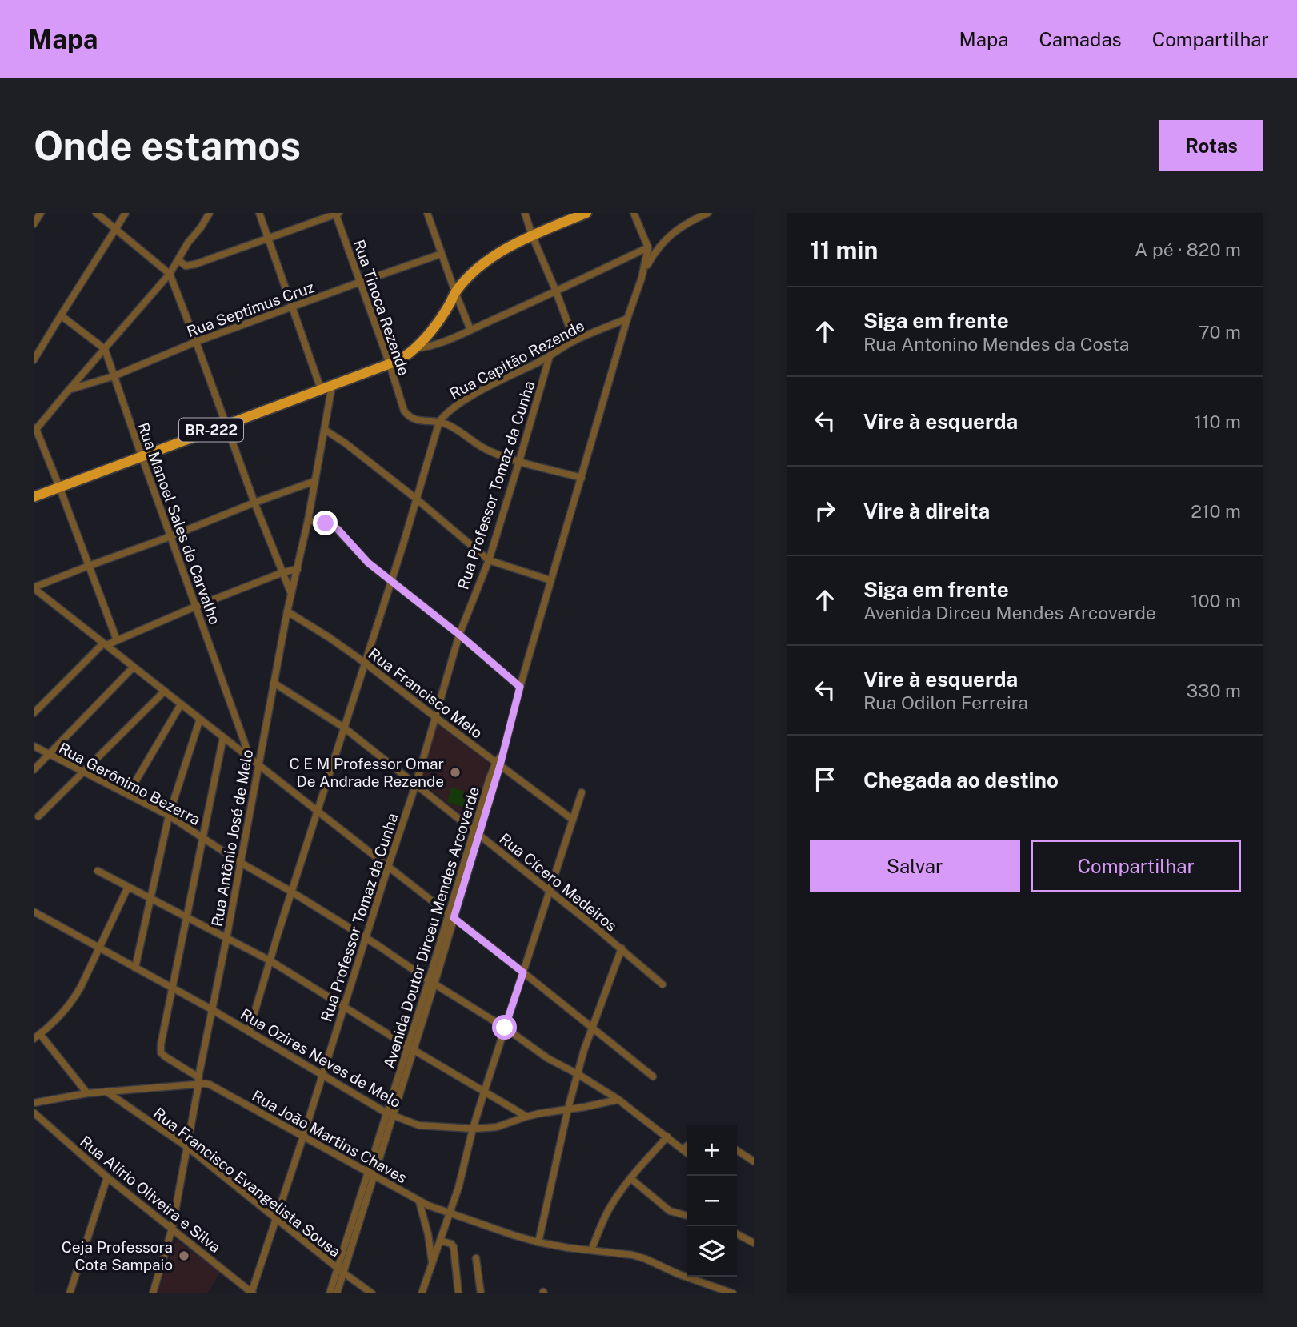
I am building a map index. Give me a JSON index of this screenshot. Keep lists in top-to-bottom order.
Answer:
{
  "streets": {
    "main road": ["BR-222"],
    "street": [
      "Rua Tinoca Rezende",
      "Rua Septimus Cruz",
      "Rua Capitão Rezende",
      "Rua Professor Tomaz da Cunha",
      "Rua Manoel Sales de Carvalho",
      "Rua Francisco Melo",
      "Rua Gerônimo Bezerra",
      "Rua Antônio José de Melo",
      "Rua Cícero Medeiros",
      "Avenida Doutor Dirceu Mendes Arcoverde",
      "Rua Ozires Neves de Melo",
      "Rua João Martins Chaves",
      "Rua Francisco Evangelista Sousa",
      "Rua Alírio Oliveira e Silva"
    ]
  },
  "crossings": [
    ["Rua Tinoca Rezende", "Rua Septimus Cruz"],
    ["Rua Tinoca Rezende", "Rua Capitão Rezende"],
    ["Rua Tinoca Rezende", "BR-222"],
    ["Rua Septimus Cruz", "Rua Manoel Sales de Carvalho"],
    ["Rua Capitão Rezende", "Rua Professor Tomaz da Cunha"],
    ["BR-222", "Rua Manoel Sales de Carvalho"],
    ["BR-222", "Rua Antônio José de Melo"],
    ["Rua Professor Tomaz da Cunha", "Rua Francisco Melo"],
    ["Rua Professor Tomaz da Cunha", "Rua Gerônimo Bezerra"],
    ["Rua Professor Tomaz da Cunha", "Rua Cícero Medeiros"],
    ["Rua Professor Tomaz da Cunha", "Rua Ozires Neves de Melo"],
    ["Rua Professor Tomaz da Cunha", "Rua João Martins Chaves"],
    ["Rua Professor Tomaz da Cunha", "Rua Francisco Evangelista Sousa"],
    ["Rua Professor Tomaz da Cunha", "Rua Alírio Oliveira e Silva"],
    ["Rua Francisco Melo", "Rua Antônio José de Melo"],
    ["Rua Francisco Melo", "Avenida Doutor Dirceu Mendes Arcoverde"],
    ["Rua Gerônimo Bezerra", "Rua Antônio José de Melo"],
    ["Rua Gerônimo Bezerra", "Avenida Doutor Dirceu Mendes Arcoverde"],
    ["Rua Gerônimo Bezerra", "Rua Ozires Neves de Melo"],
    ["Rua Antônio José de Melo", "Rua Cícero Medeiros"],
    ["Rua Antônio José de Melo", "Rua Ozires Neves de Melo"],
    ["Rua Antônio José de Melo", "Rua João Martins Chaves"],
    ["Rua Antônio José de Melo", "Rua Francisco Evangelista Sousa"],
    ["Rua Antônio José de Melo", "Rua Alírio Oliveira e Silva"],
    ["Rua Cícero Medeiros", "Avenida Doutor Dirceu Mendes Arcoverde"],
    ["Avenida Doutor Dirceu Mendes Arcoverde", "Rua Ozires Neves de Melo"],
    ["Avenida Doutor Dirceu Mendes Arcoverde", "Rua João Martins Chaves"],
    ["Avenida Doutor Dirceu Mendes Arcoverde", "Rua Francisco Evangelista Sousa"],
    ["Rua Ozires Neves de Melo", "Rua João Martins Chaves"]
  ],
  "places": ["C E M Professor Omar De Andrade Rezende", "Ceja Professora Cota Sampaio"],
  "page": {
    "header": "Mapa",
    "nav": ["Mapa", "Camadas", "Compartilhar"],
    "buttons": [
      "Rotas",
      ["Salvar", "Compartilhar"]
    ],
    "title": "Onde estamos",
    "heading": ["11 min", "A pé · 820 m"],
    "list": [
      ["Siga em frente", "Rua Antonino Mendes da Costa", "70 m"],
      ["Vire à esquerda", "110 m"],
      ["Vire à direita", "210 m"],
      ["Siga em frente", "Avenida Dirceu Mendes Arcoverde", "100 m"],
      ["Vire à esquerda", "Rua Odilon Ferreira", "330 m"],
      "Chegada ao destino"
    ],
    "map_buttons": ["+", "−"]
  }
}
